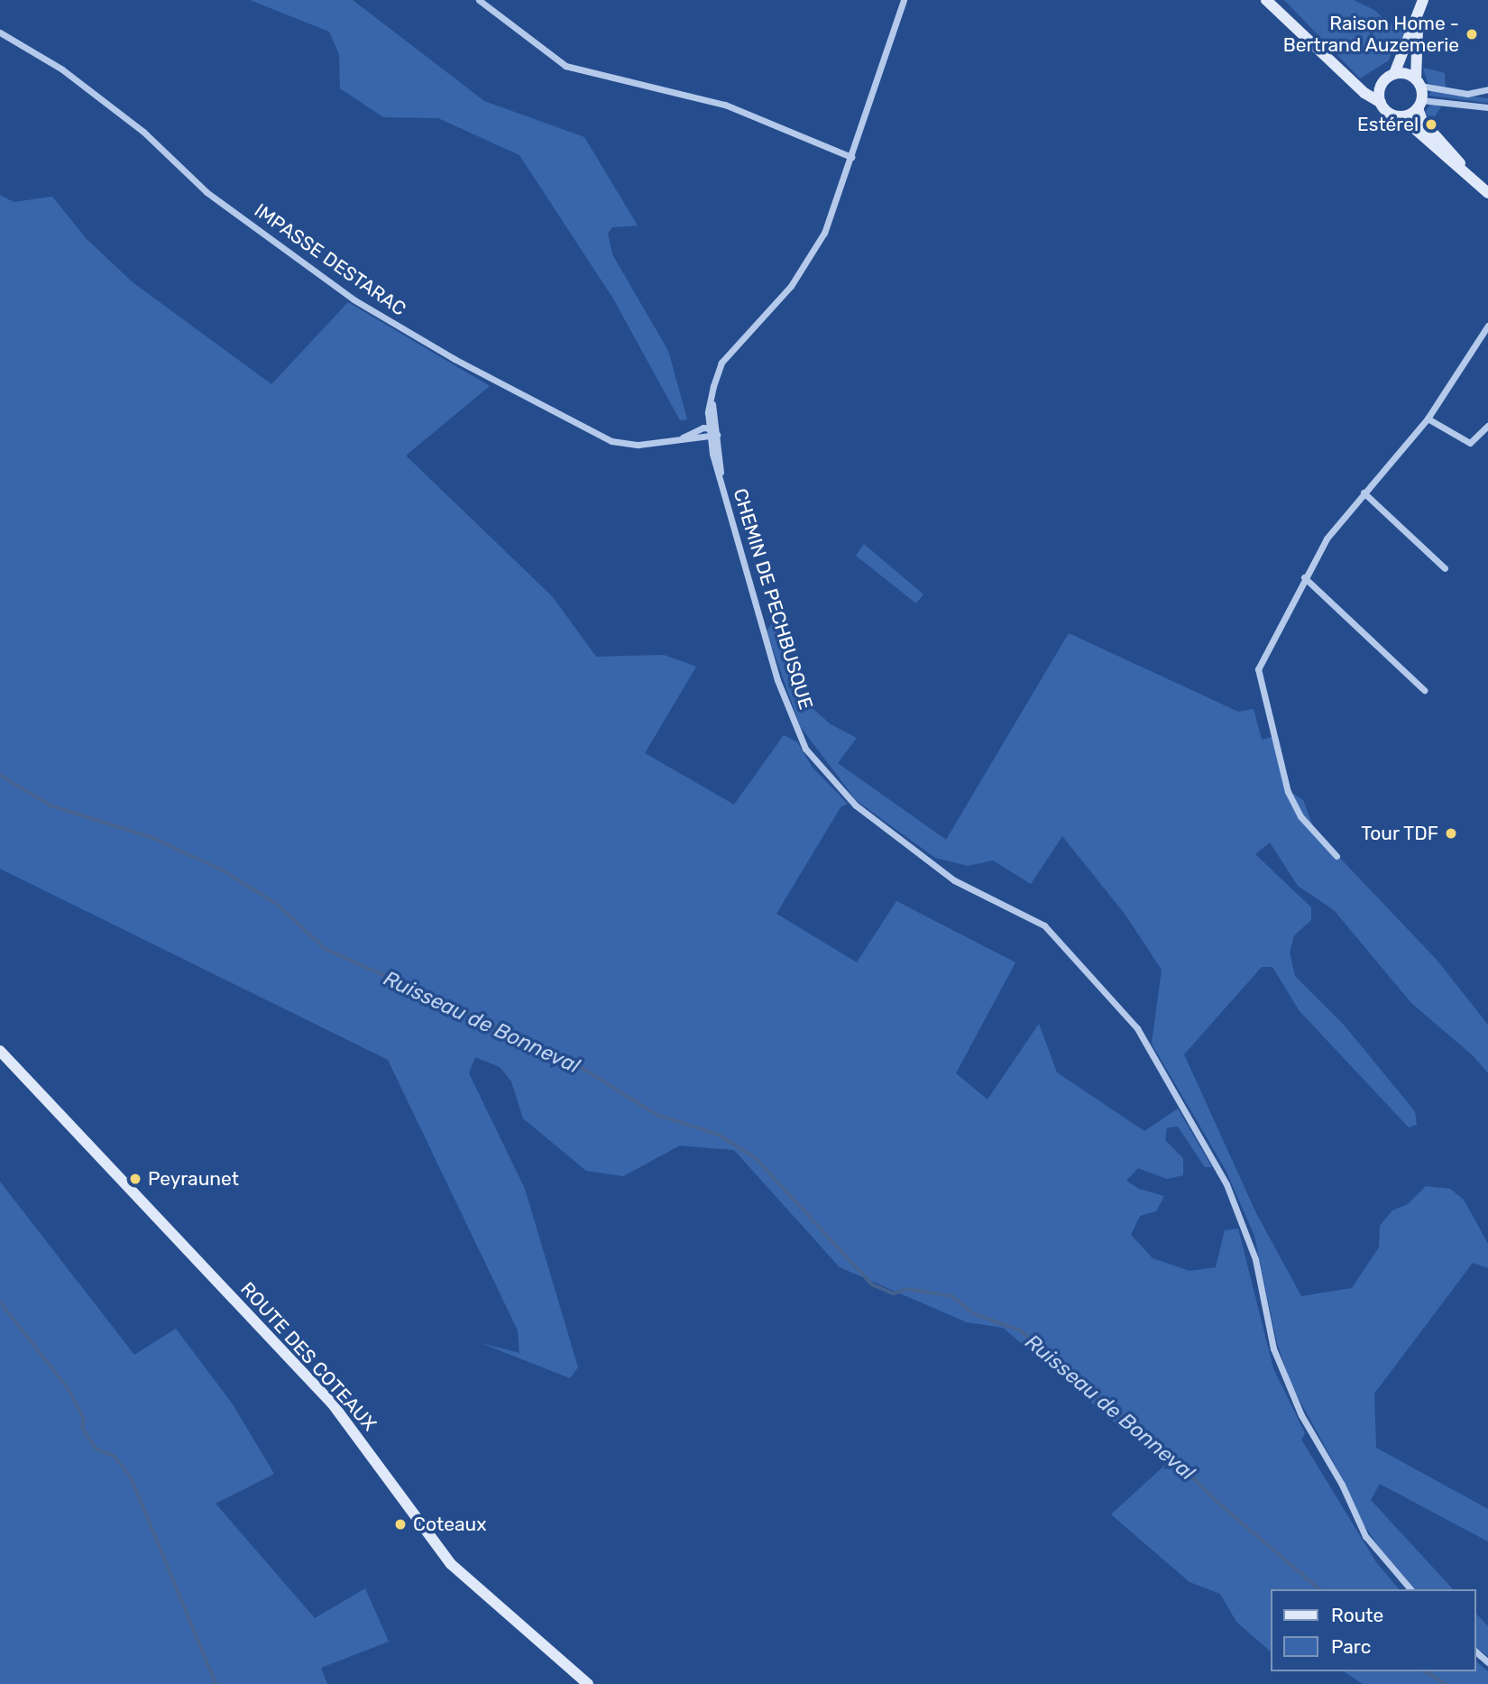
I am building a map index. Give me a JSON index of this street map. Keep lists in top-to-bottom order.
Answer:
{
  "streets": {
    "street": ["IMPASSE DESTARAC", "CHEMIN DE PECHBUSQUE", "ROUTE DES COTEAUX"]
  },
  "crossings": [
    ["IMPASSE DESTARAC", "CHEMIN DE PECHBUSQUE"]
  ],
  "water": ["Ruisseau de Bonneval"],
  "places": [
    "Raison Home - Bertrand Auzemerie",
    "Estérel",
    "Tour TDF",
    "Peyraunet",
    "Coteaux"
  ],
  "legend": ["Route", "Parc"]
}
